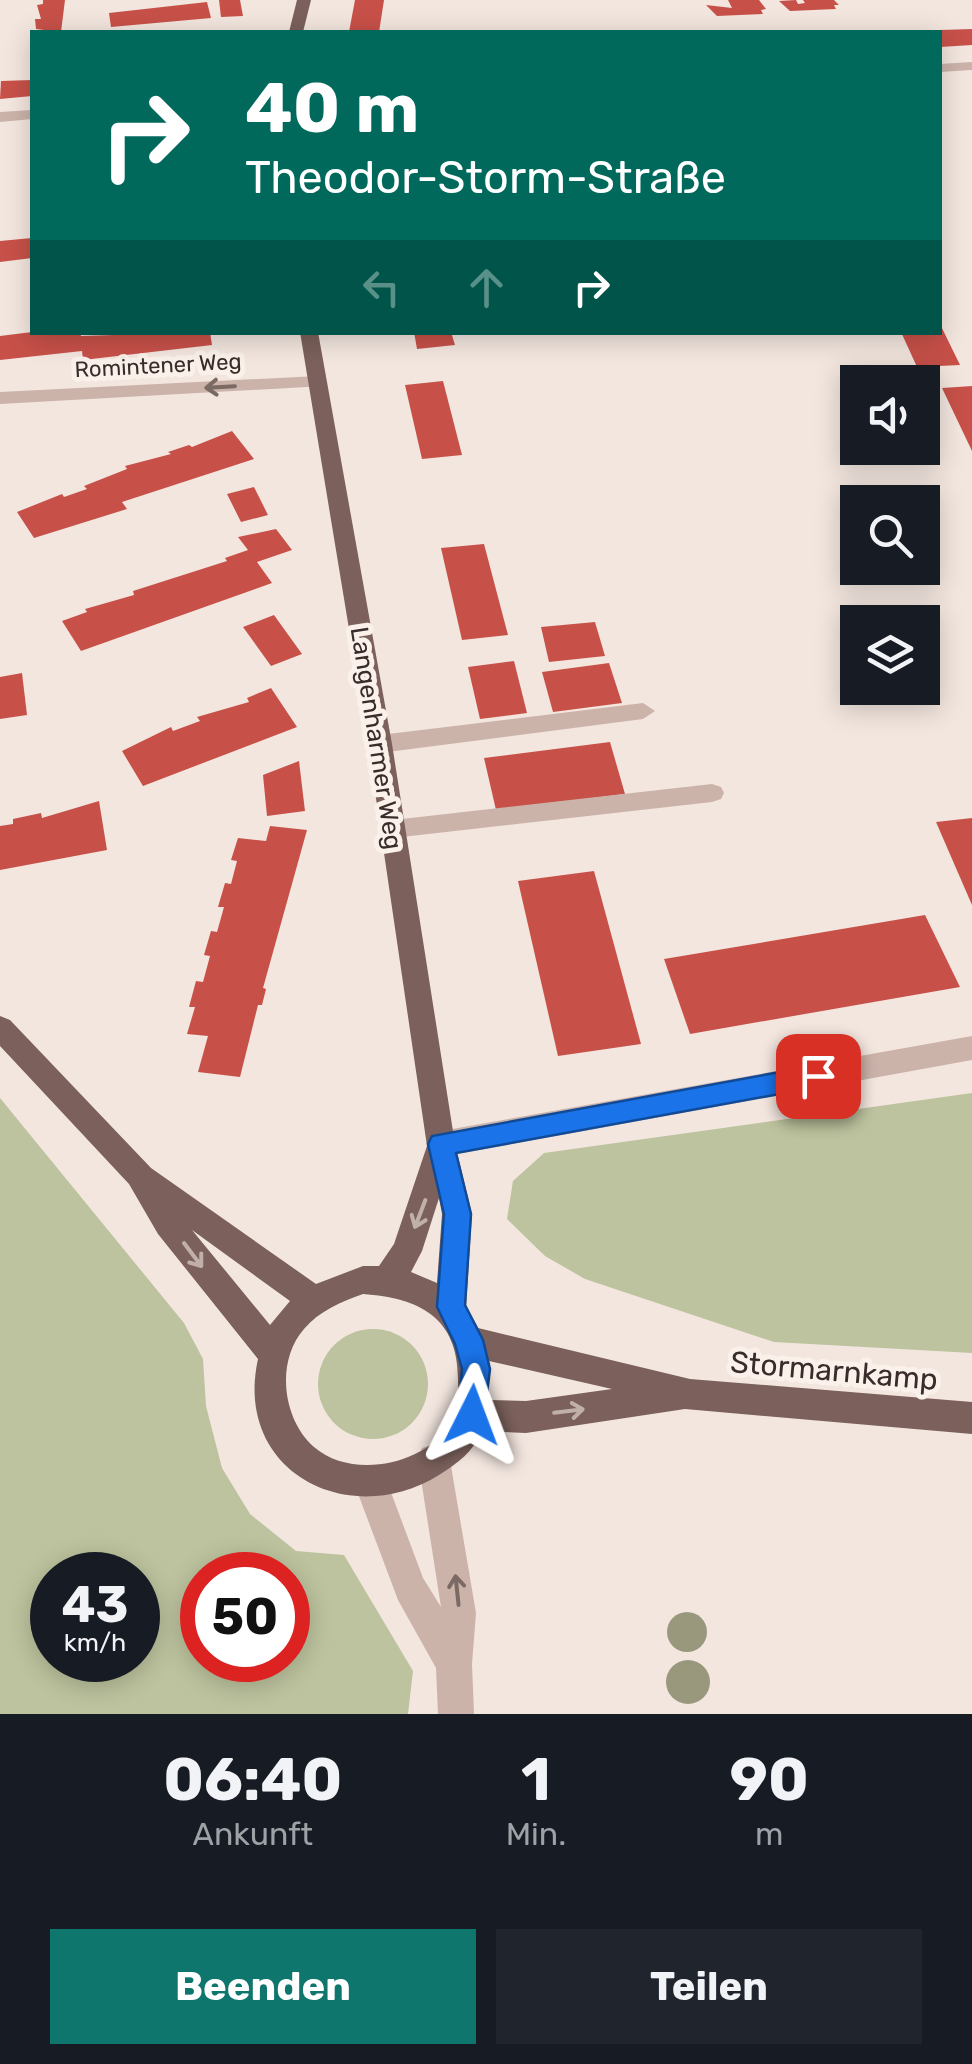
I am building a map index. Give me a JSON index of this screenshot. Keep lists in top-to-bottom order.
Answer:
{
  "streets": {
    "main road": ["Langenharmer Weg", "Stormarnkamp"],
    "street": ["Romintener Weg"]
  },
  "crossings": [
    ["Romintener Weg", "Langenharmer Weg"],
    ["Langenharmer Weg", "Stormarnkamp"]
  ],
  "one_way": ["Romintener Weg"],
  "page": {
    "turn": ["40 m", "Theodor-Storm-Straße"],
    "speed": "43 km/h",
    "limit": "50",
    "eta": [
      "06:40",
      "Ankunft",
      "1",
      "Min.",
      "90",
      "m"
    ],
    "buttons": ["Beenden", "Teilen"]
  }
}
